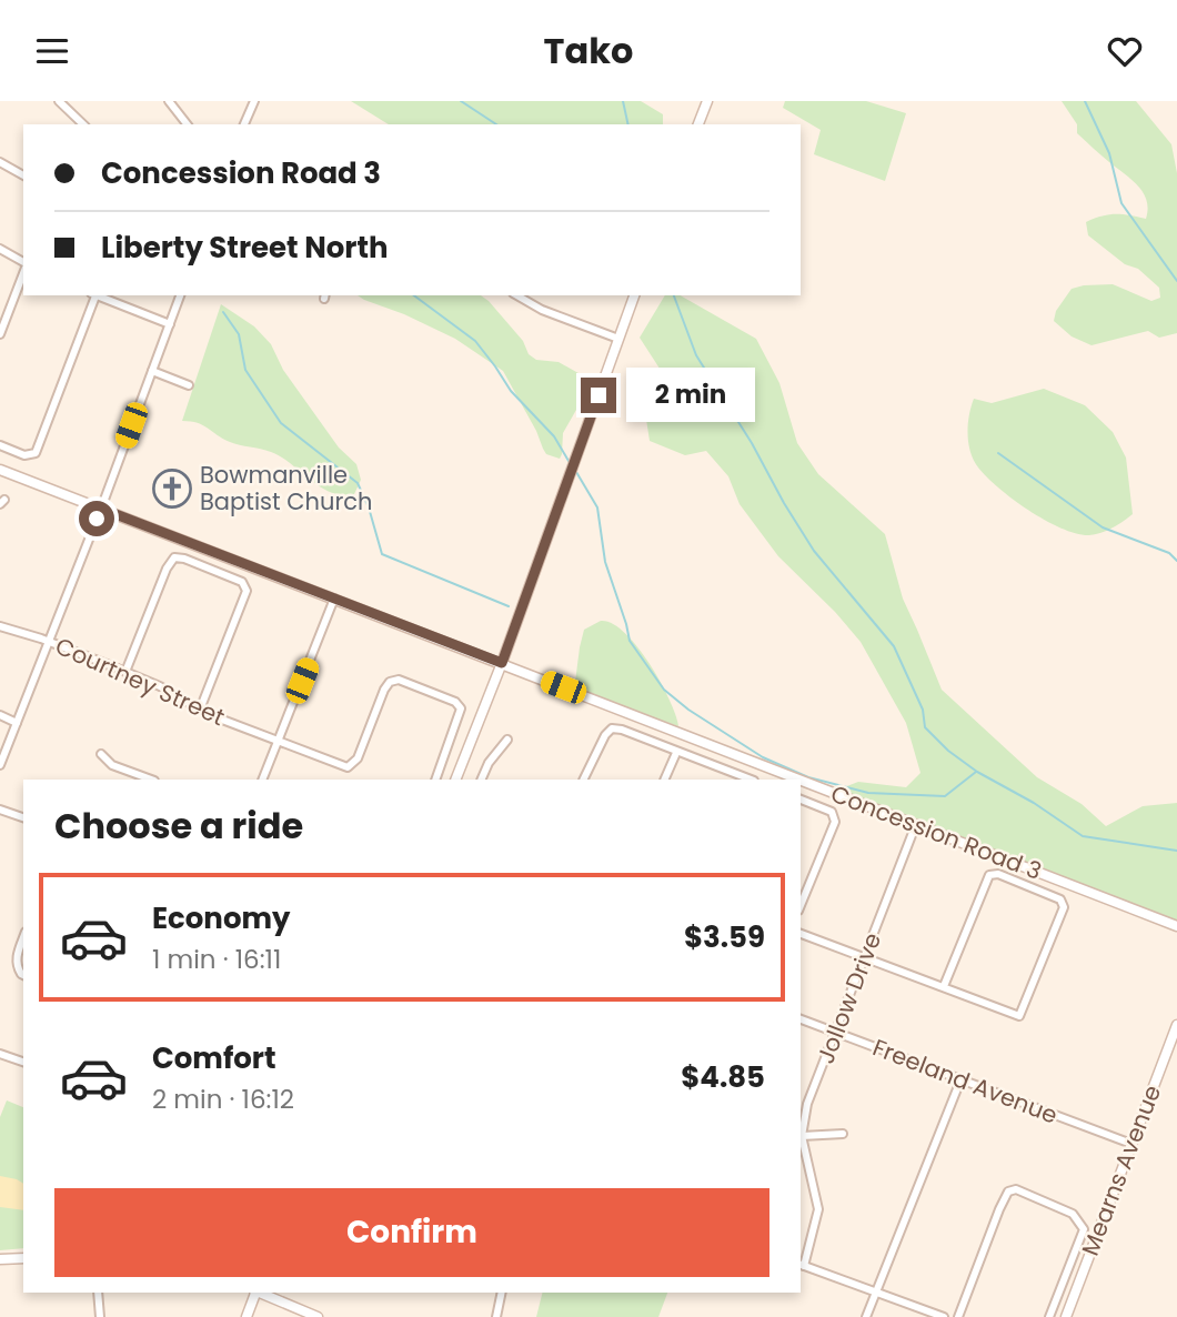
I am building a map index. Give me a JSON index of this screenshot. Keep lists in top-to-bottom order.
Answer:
{
  "streets": {
    "street": [
      "Courtney Street",
      "Concession Road 3",
      "Jollow Drive",
      "Freeland Avenue",
      "Mearns Avenue"
    ]
  },
  "crossings": [
    ["Concession Road 3", "Jollow Drive"],
    ["Jollow Drive", "Freeland Avenue"],
    ["Freeland Avenue", "Mearns Avenue"]
  ],
  "places": {
    "church": ["Bowmanville Baptist Church"]
  },
  "page": {
    "header": "Tako",
    "banner": ["Concession Road 3", "Liberty Street North"],
    "bubble": "2 min",
    "heading": "Choose a ride",
    "list": [
      {
        "name": "Economy",
        "note": "1 min · 16:11",
        "value": "$3.59"
      },
      {
        "name": "Comfort",
        "note": "2 min · 16:12",
        "value": "$4.85"
      }
    ],
    "buttons": "Confirm"
  }
}
